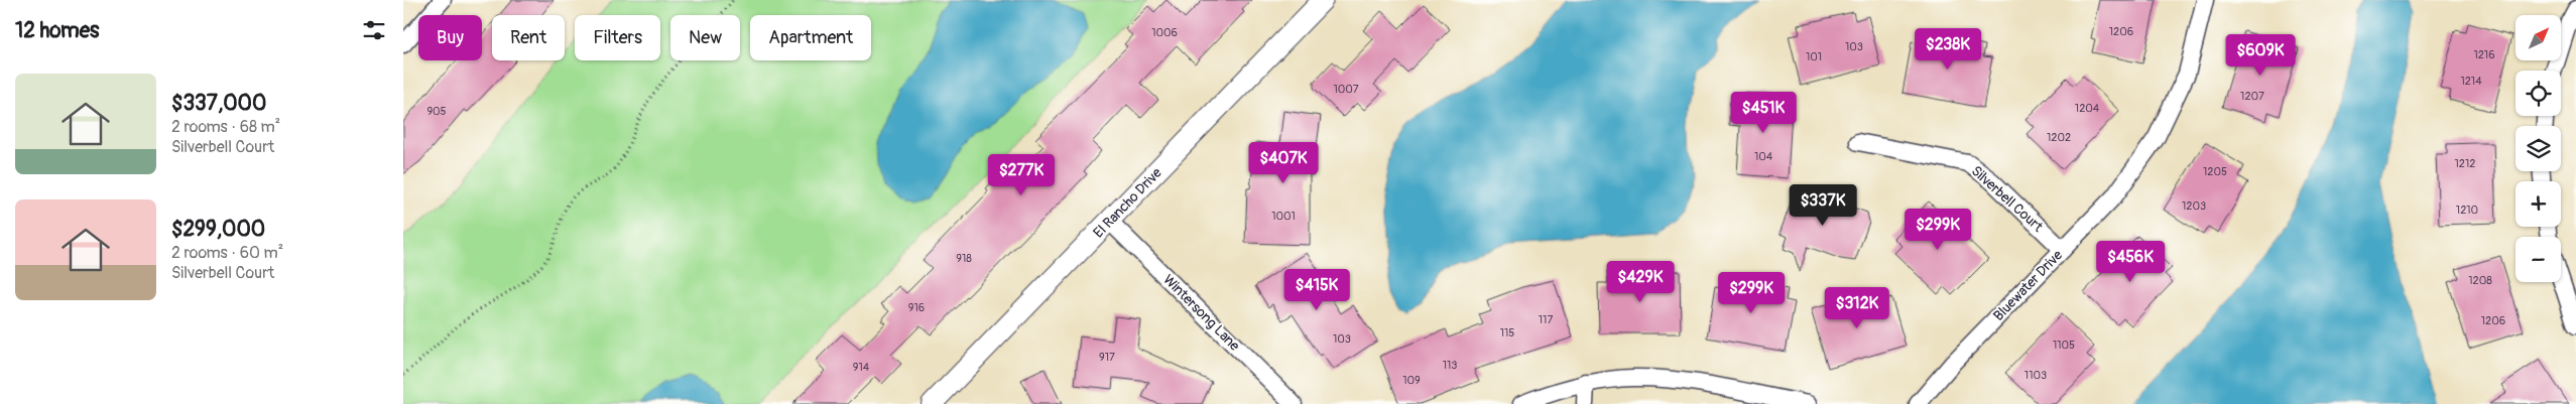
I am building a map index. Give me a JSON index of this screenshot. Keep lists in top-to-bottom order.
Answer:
{
  "streets": {
    "street": [
      "Silverbell Court",
      "El Rancho Drive",
      "Bluewater Drive",
      "Wintersong Lane"
    ]
  },
  "crossings": [
    ["Silverbell Court", "Bluewater Drive"],
    ["El Rancho Drive", "Wintersong Lane"]
  ],
  "house_numbers": [
    "1206",
    "1006",
    "103",
    "1216",
    "101",
    "1214",
    "1007",
    "1207",
    "1204",
    "905",
    "1202",
    "104",
    "1212",
    "1205",
    "1203",
    "1210",
    "1001",
    "918",
    "1208",
    "916",
    "117",
    "1206",
    "115",
    "103",
    "1105",
    "917",
    "113",
    "914",
    "1103",
    "109"
  ],
  "north": "top right",
  "page": {
    "heading": "12 homes",
    "map_buttons": ["+", "−"],
    "chip": [
      "Buy",
      "Rent",
      "Filters",
      "New",
      "Apartment"
    ],
    "price": [
      "$238K",
      "$609K",
      "$451K",
      "$407K",
      "$277K",
      "$337K",
      "$299K",
      "$456K",
      "$429K",
      "$415K",
      "$299K",
      "$312K"
    ],
    "list": [
      {
        "name": "$337,000",
        "note": "2 rooms · 68 m² · Silverbell Court"
      },
      {
        "name": "$299,000",
        "note": "2 rooms · 60 m² · Silverbell Court"
      }
    ]
  }
}
